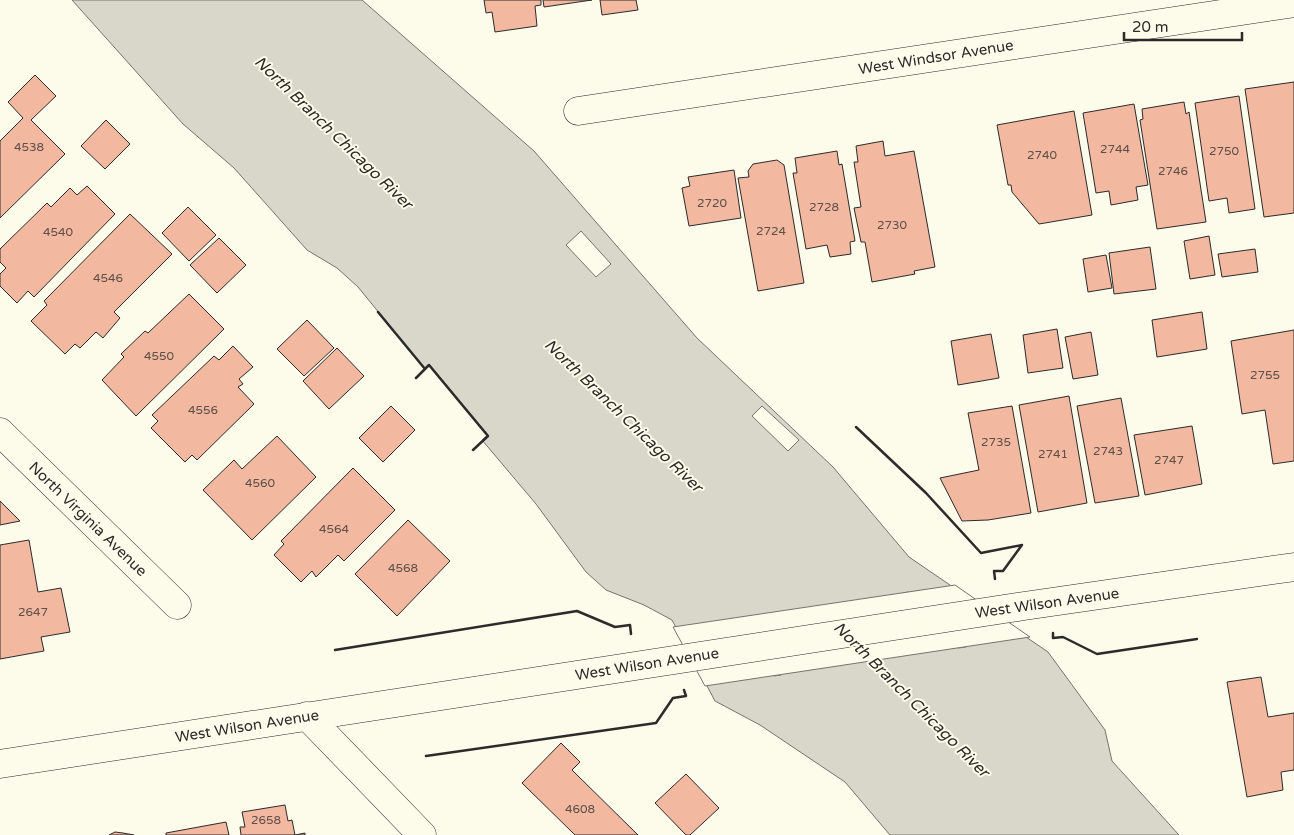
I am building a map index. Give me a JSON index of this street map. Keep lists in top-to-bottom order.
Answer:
{
  "streets": {
    "street": ["West Windsor Avenue", "North Virginia Avenue", "West Wilson Avenue"]
  },
  "water": ["North Branch Chicago River"],
  "house_numbers": [
    "4538",
    "2744",
    "2750",
    "2740",
    "2746",
    "2720",
    "2728",
    "2730",
    "2724",
    "4540",
    "4546",
    "4550",
    "2755",
    "4556",
    "2735",
    "2743",
    "2741",
    "2747",
    "4560",
    "4564",
    "4568",
    "2647",
    "4608",
    "2658"
  ],
  "scale_bar": "20 m"
}
